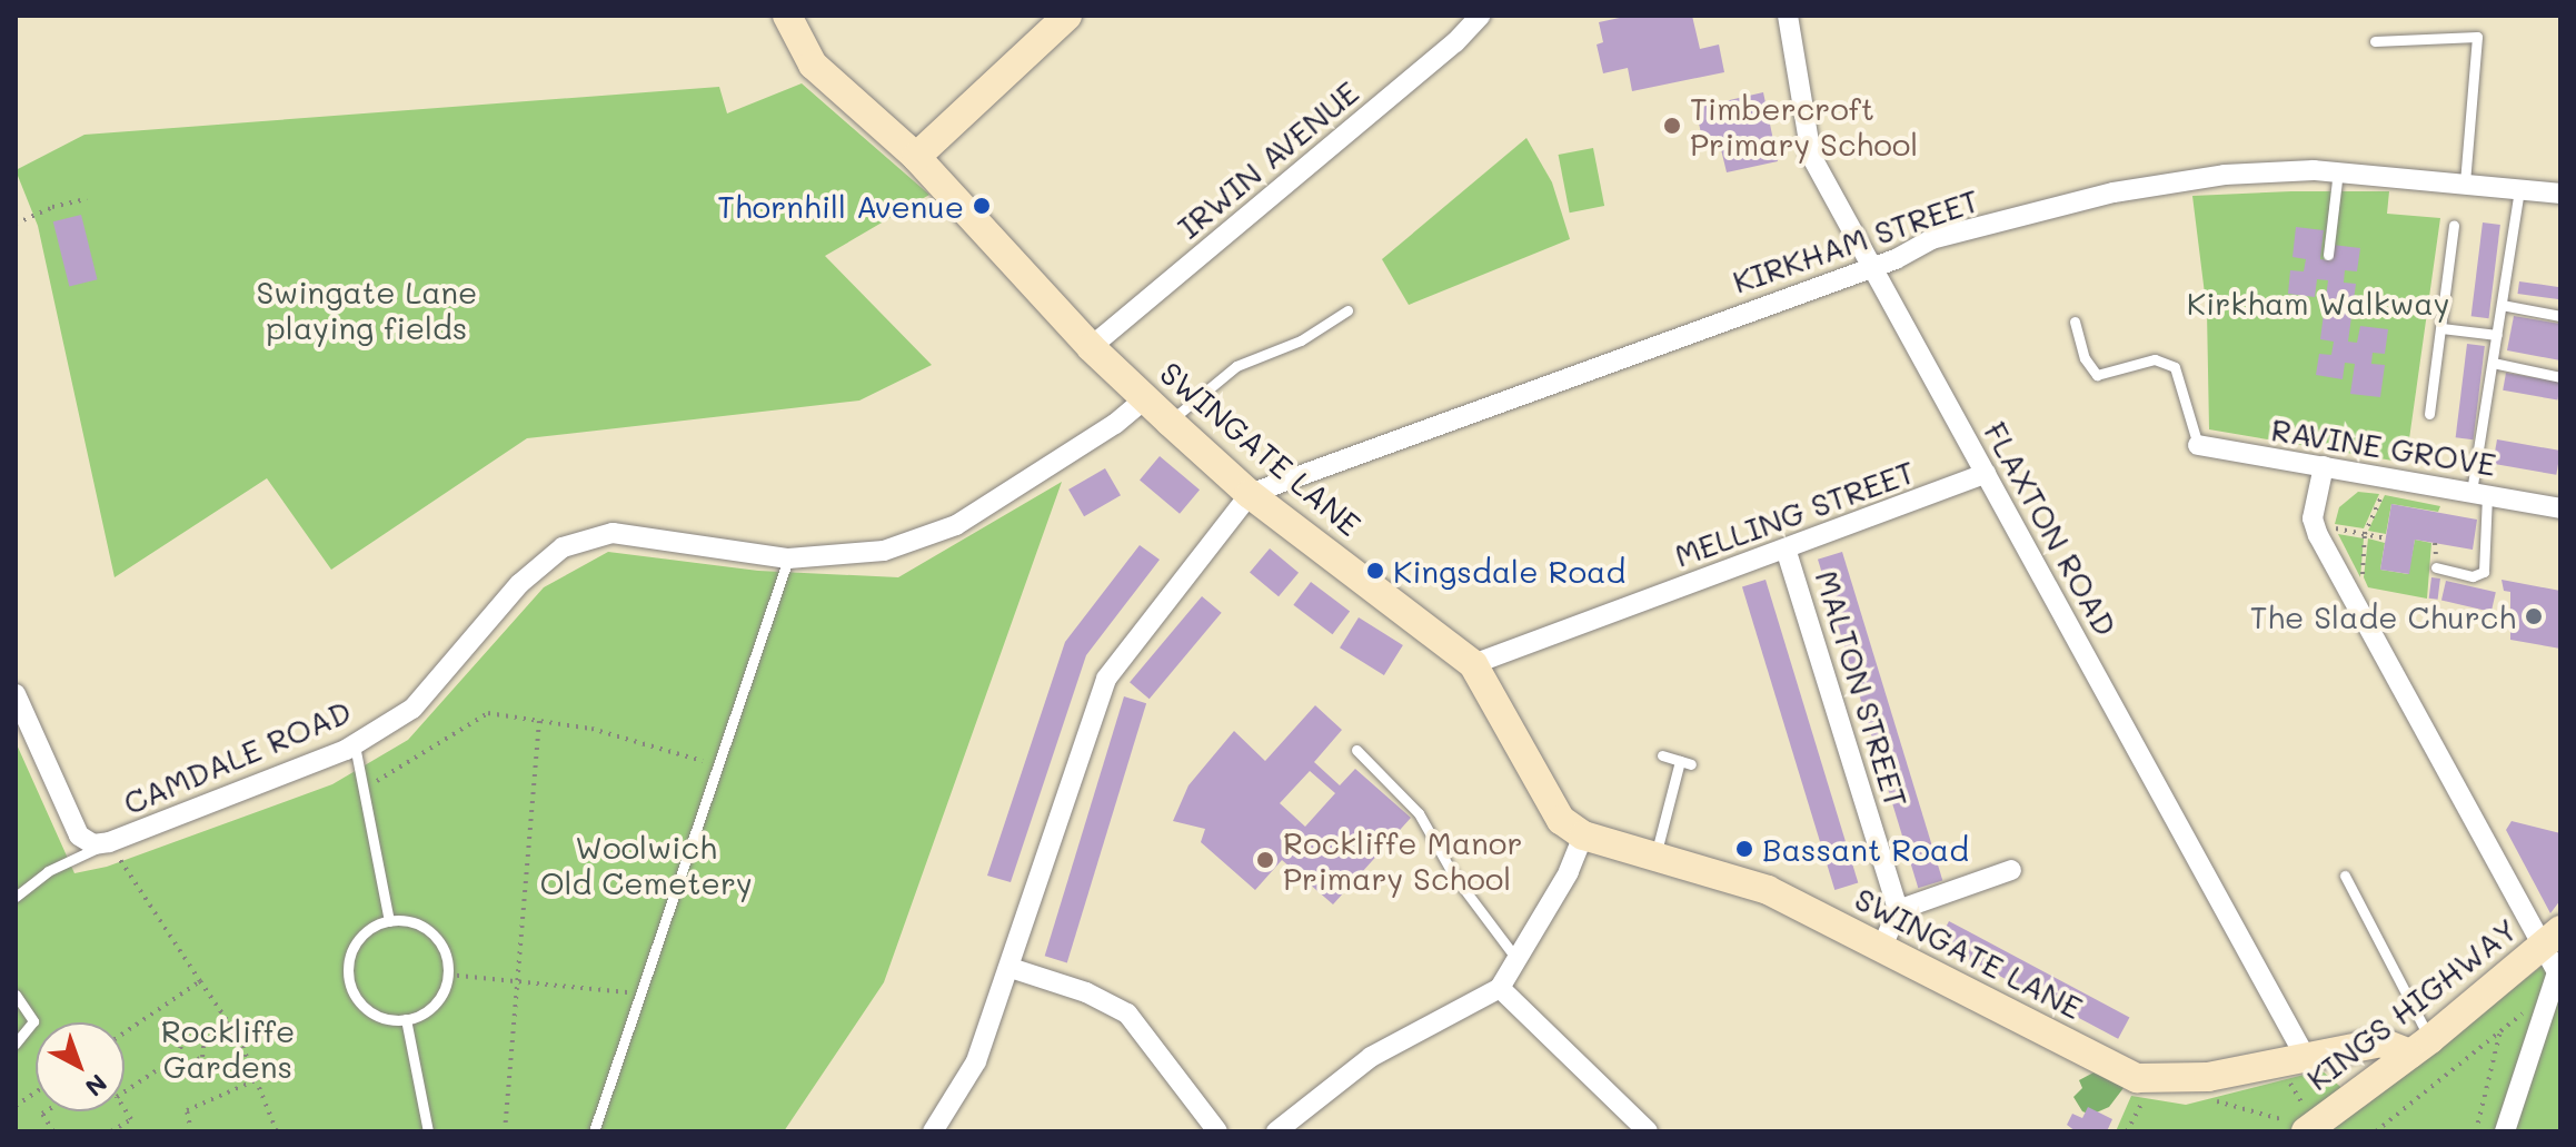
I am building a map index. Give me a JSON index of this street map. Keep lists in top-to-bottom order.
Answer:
{
  "streets": {
    "street": [
      "IRWIN AVENUE",
      "KIRKHAM STREET",
      "RAVINE GROVE",
      "SWINGATE LANE",
      "MELLING STREET",
      "FLAXTON ROAD",
      "MALTON STREET",
      "CAMDALE ROAD",
      "KINGS HIGHWAY"
    ]
  },
  "crossings": [
    ["IRWIN AVENUE", "SWINGATE LANE"],
    ["KIRKHAM STREET", "SWINGATE LANE"],
    ["KIRKHAM STREET", "FLAXTON ROAD"],
    ["SWINGATE LANE", "MELLING STREET"],
    ["SWINGATE LANE", "FLAXTON ROAD"],
    ["SWINGATE LANE", "CAMDALE ROAD"],
    ["SWINGATE LANE", "KINGS HIGHWAY"],
    ["MELLING STREET", "FLAXTON ROAD"],
    ["MELLING STREET", "MALTON STREET"]
  ],
  "parks": [
    "Swingate Lane playing fields",
    "Kirkham Walkway",
    "Woolwich Old Cemetery",
    "Rockliffe Gardens"
  ],
  "places": [
    "Timbercroft Primary School",
    "Thornhill Avenue",
    "Kingsdale Road",
    "The Slade Church",
    "Bassant Road",
    "Rockliffe Manor Primary School"
  ],
  "north": "bottom right"
}
